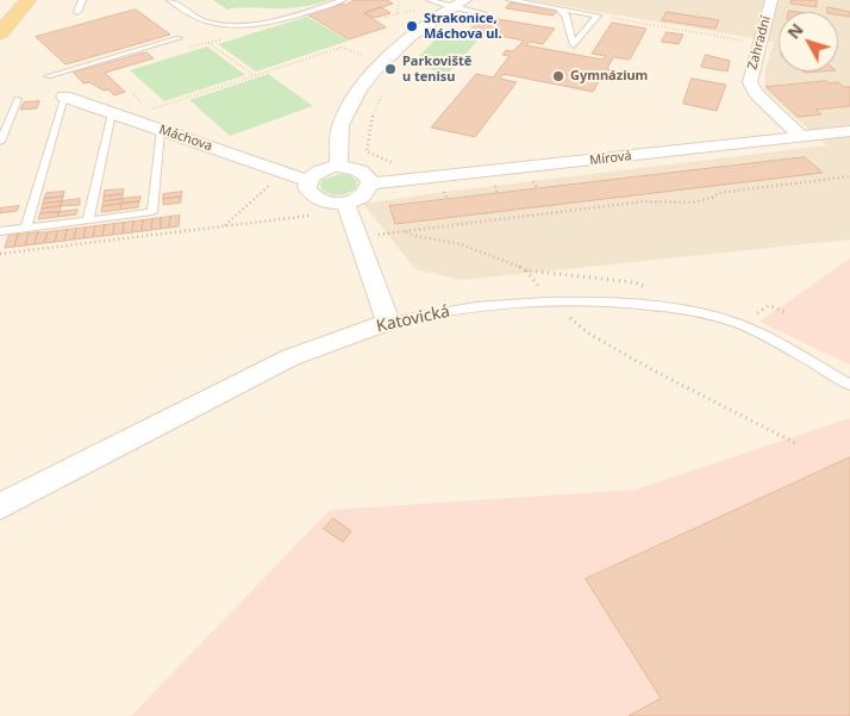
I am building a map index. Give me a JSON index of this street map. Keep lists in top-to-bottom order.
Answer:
{
  "streets": {
    "street": [
      "Zahradní",
      "Máchova",
      "Mírová",
      "Katovická"
    ]
  },
  "crossings": [
    ["Zahradní", "Mírová"]
  ],
  "places": ["Strakonice, Máchova ul.", "Parkoviště u tenisu", "Gymnázium"],
  "north": "top left"
}
